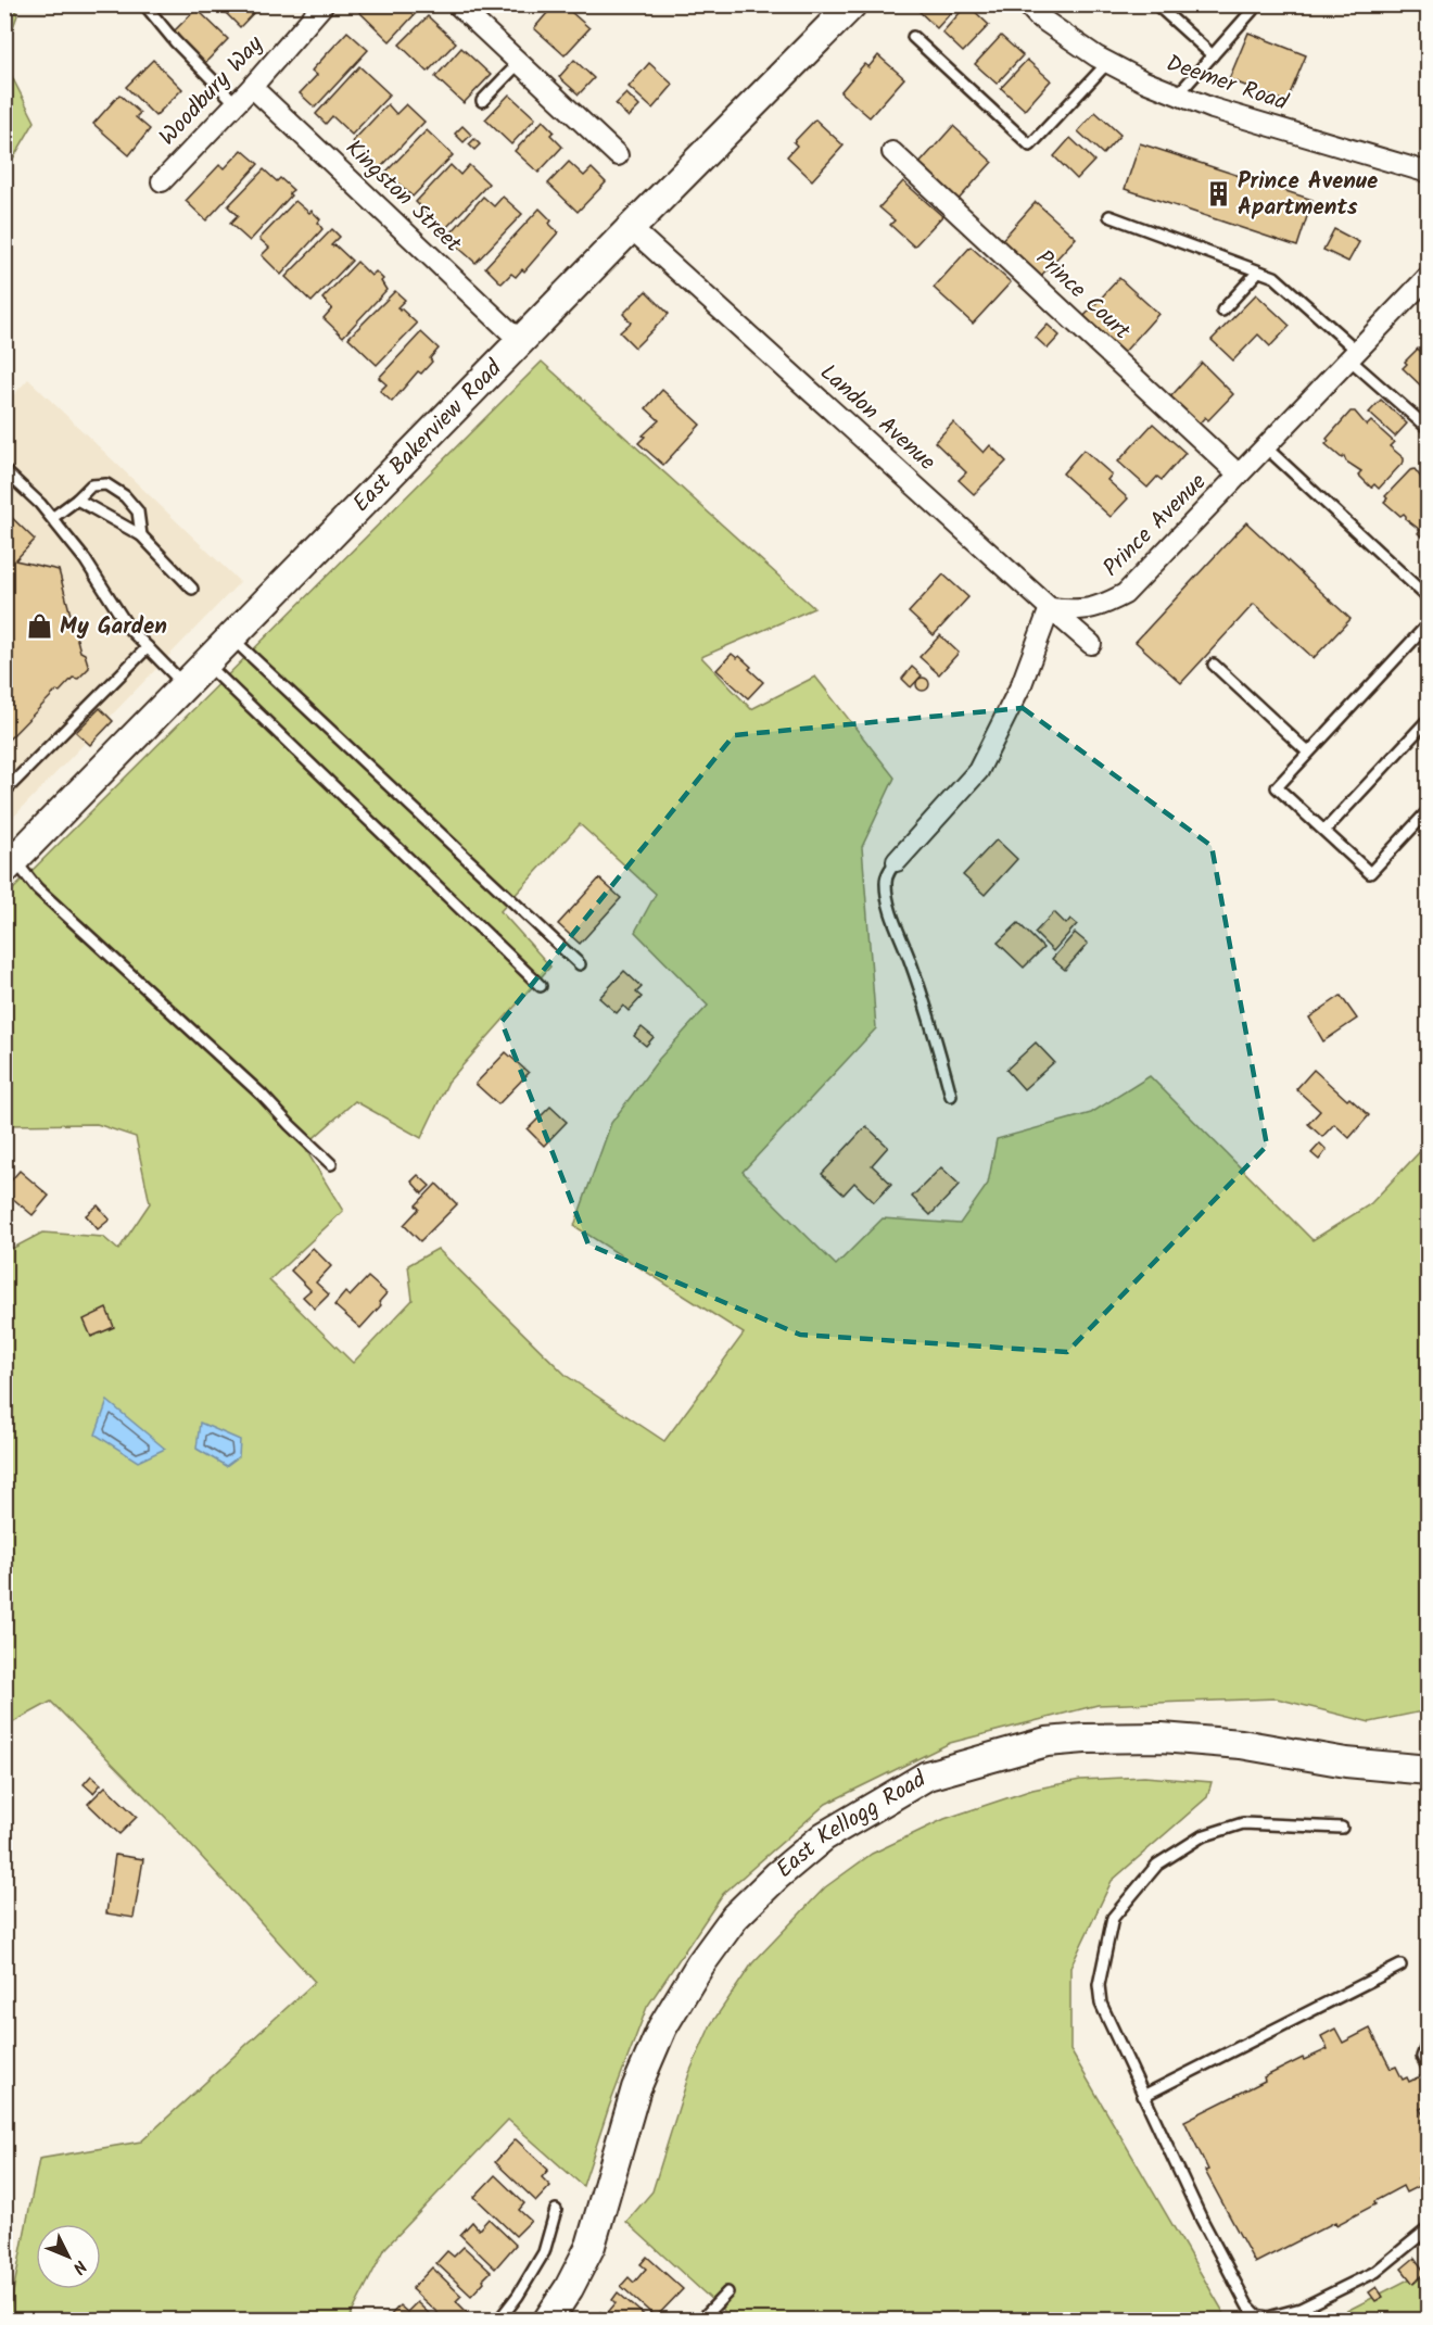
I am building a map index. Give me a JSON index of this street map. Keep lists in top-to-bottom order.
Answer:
{
  "streets": {
    "main road": ["East Bakerview Road", "East Kellogg Road"],
    "street": [
      "Deemer Road",
      "Woodbury Way",
      "Kingston Street",
      "Prince Court",
      "Landon Avenue",
      "Prince Avenue"
    ]
  },
  "crossings": [
    ["Woodbury Way", "Kingston Street"],
    ["Kingston Street", "East Bakerview Road"],
    ["Prince Court", "Prince Avenue"],
    ["Landon Avenue", "East Bakerview Road"],
    ["Landon Avenue", "Prince Avenue"]
  ],
  "places": {
    "building": ["Prince Avenue Apartments"],
    "shop": ["My Garden"]
  },
  "north": "bottom right"
}
